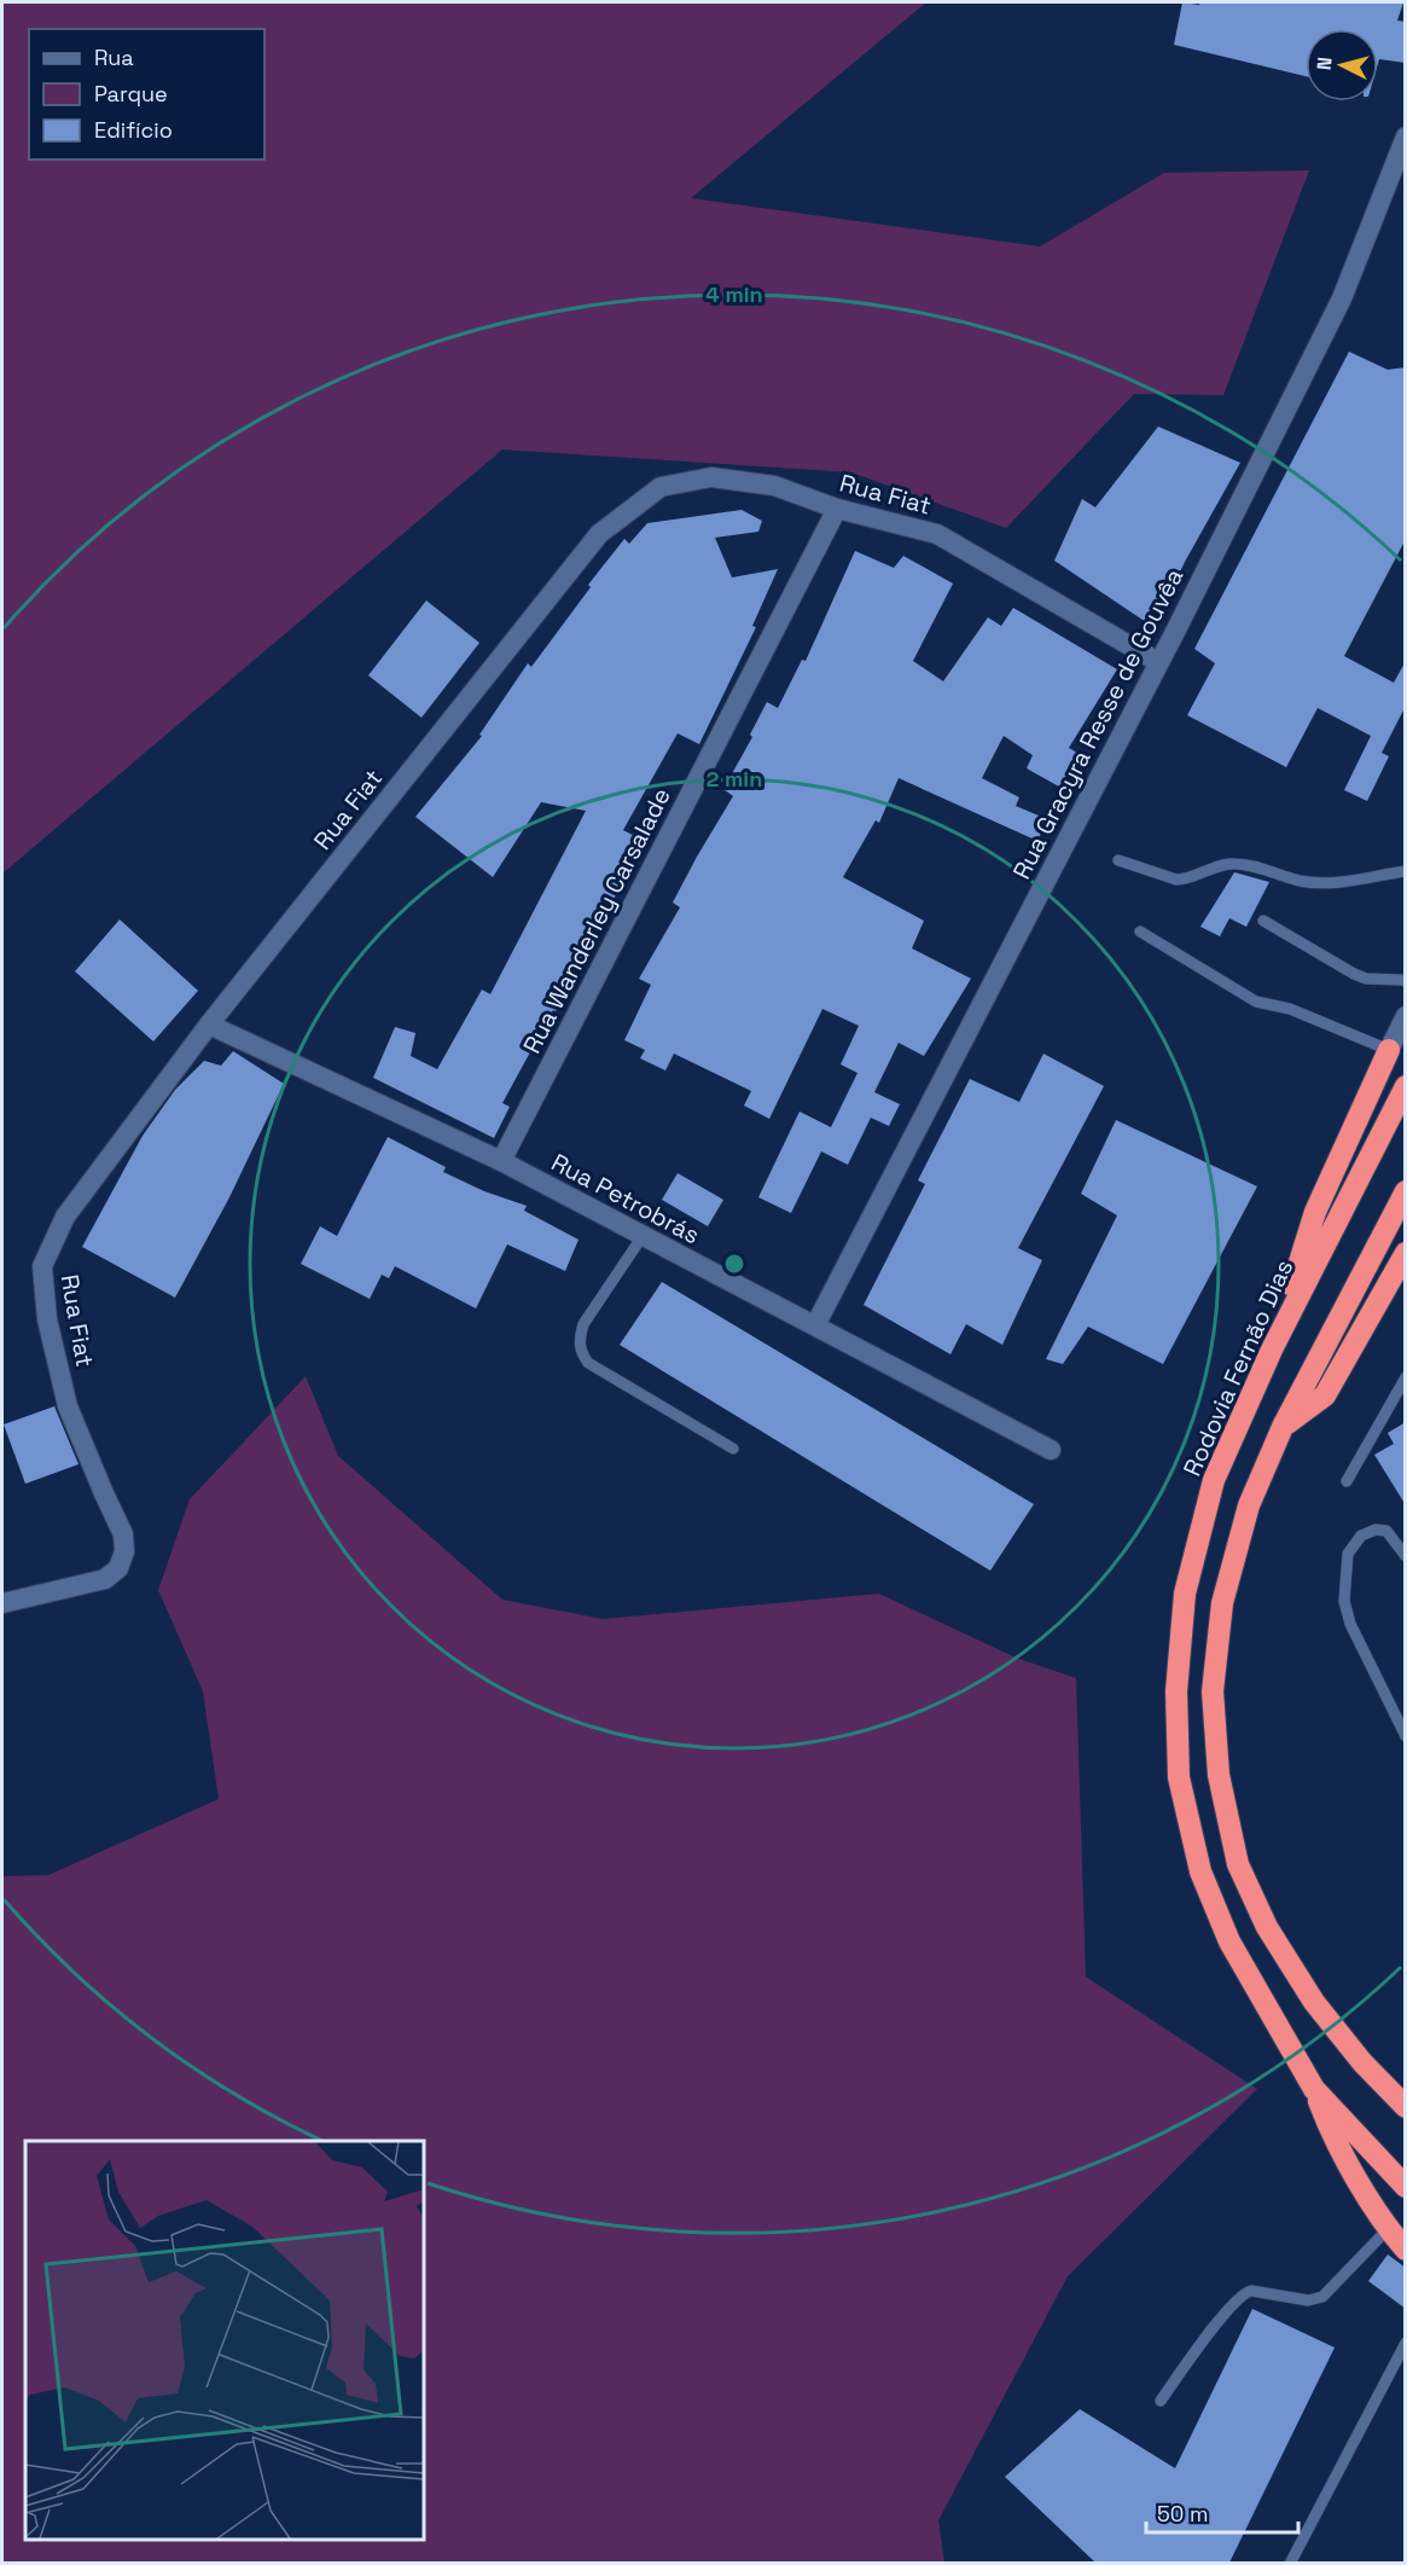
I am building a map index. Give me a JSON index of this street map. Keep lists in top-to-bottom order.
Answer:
{
  "streets": {
    "highway": ["Rodovia Fernão Dias"],
    "street": [
      "Rua Fiat",
      "Rua Gracyra Resse de Gouvêa",
      "Rua Wanderley Carsalade",
      "Rua Petrobrás"
    ]
  },
  "crossings": [
    ["Rua Fiat", "Rua Gracyra Resse de Gouvêa"],
    ["Rua Fiat", "Rua Wanderley Carsalade"],
    ["Rua Fiat", "Rua Petrobrás"],
    ["Rua Gracyra Resse de Gouvêa", "Rua Petrobrás"],
    ["Rua Wanderley Carsalade", "Rua Petrobrás"]
  ],
  "legend": ["Rua", "Parque", "Edifício"],
  "scale_bar": "50 m",
  "north": "left",
  "rings": ["4 min", "2 min"]
}
